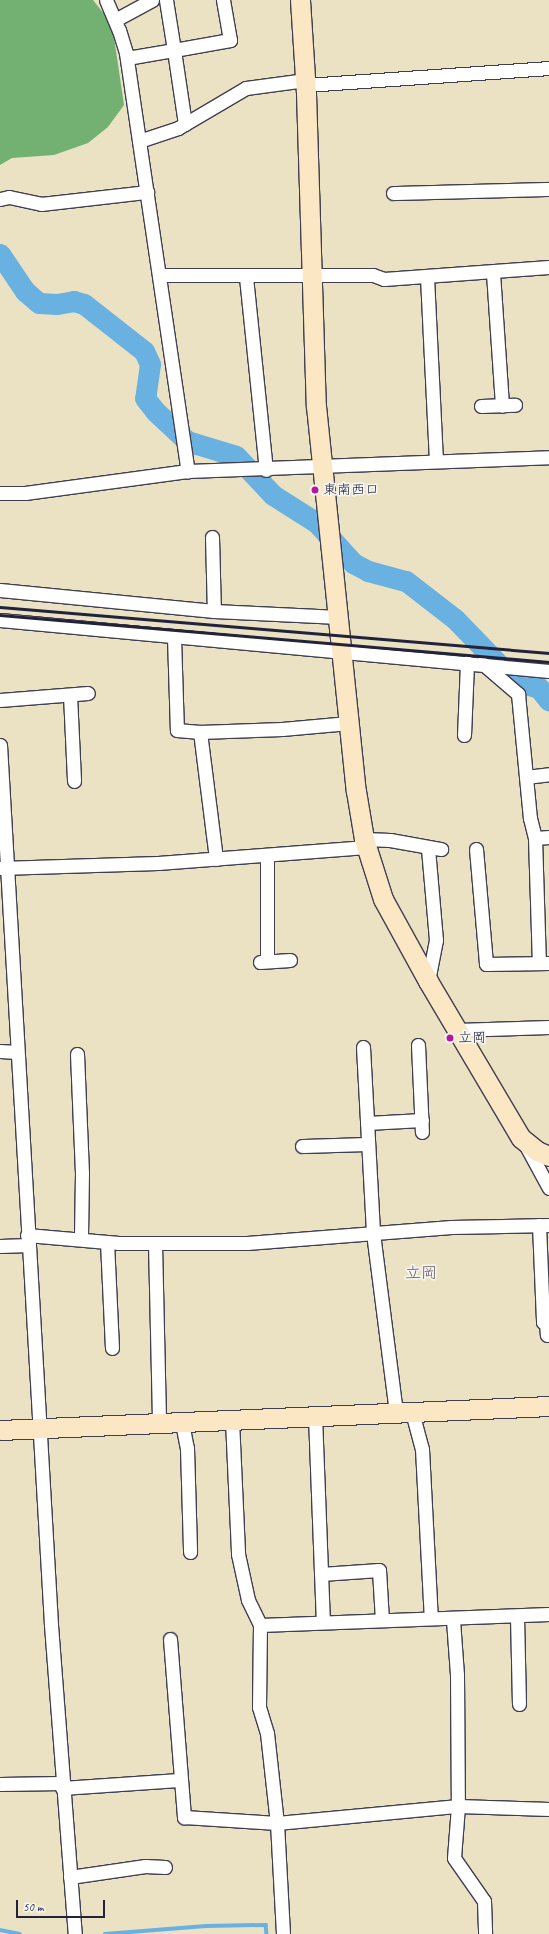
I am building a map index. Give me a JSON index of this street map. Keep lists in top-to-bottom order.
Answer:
{
  "districts": ["立岡"],
  "places": ["東南西口", "立岡"],
  "scale_bar": "50 m"
}
